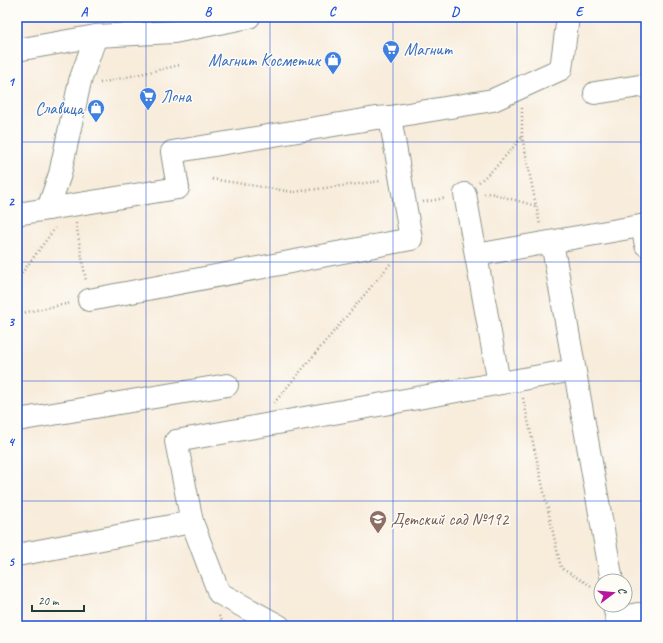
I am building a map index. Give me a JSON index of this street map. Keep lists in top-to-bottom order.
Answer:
{
  "places": {
    "supermarket": ["Магнит", "Лона"],
    "shop": ["Магнит Косметик", "Славица"],
    "school or university": ["Детский сад №192"]
  },
  "scale_bar": "20 m",
  "north": "right",
  "grid": {
    "columns": [
      "A",
      "B",
      "C",
      "D",
      "E"
    ],
    "rows": [
      "1",
      "2",
      "3",
      "4",
      "5"
    ]
  }
}
